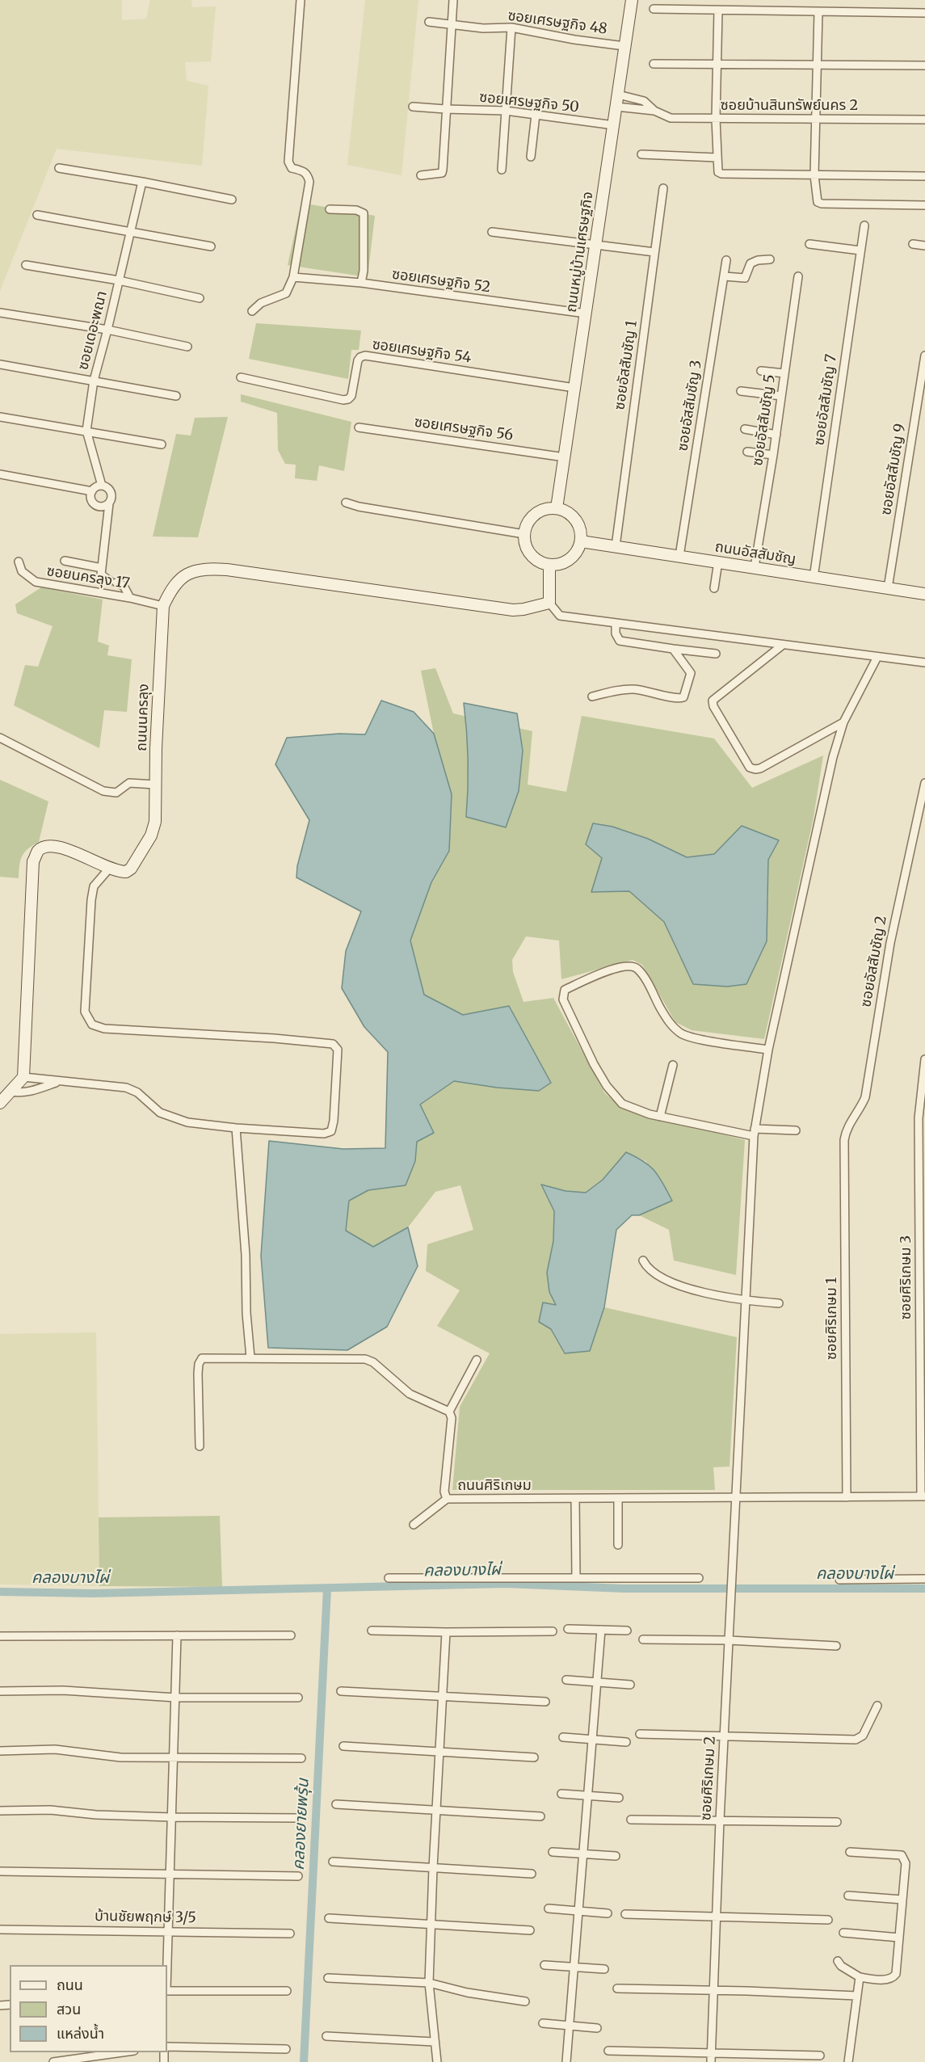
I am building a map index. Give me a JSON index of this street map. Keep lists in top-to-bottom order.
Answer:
{
  "streets": {
    "street": [
      "ซอยเศรษฐกิจ 48",
      "ซอยเศรษฐกิจ 50",
      "ซอยบ้านสินทรัพย์นคร 2",
      "ถนนหมู่บ้านเศรษฐกิจ",
      "ซอยเศรษฐกิจ 52",
      "ซอยเดอะพณา",
      "ซอยเศรษฐกิจ 54",
      "ซอยอัสสัมชัญ 1",
      "ซอยอัสสัมชัญ 7",
      "ซอยอัสสัมชัญ 3",
      "ซอยอัสสัมชัญ 5",
      "ซอยเศรษฐกิจ 56",
      "ซอยอัสสัมชัญ 9",
      "ถนนอัสสัมชัญ",
      "ซอยนครลุง 17",
      "ถนนนครลุง",
      "ซอยอัสสัมชัญ 2",
      "ซอยศิริเกษม 3",
      "ซอยศิริเกษม 1",
      "ถนนศิริเกษม",
      "ซอยศิริเกษม 2",
      "บ้านชัยพฤกษ์ 3/5"
    ]
  },
  "crossings": [
    ["ซอยเศรษฐกิจ 48", "ถนนหมู่บ้านเศรษฐกิจ"],
    ["ซอยเศรษฐกิจ 50", "ถนนหมู่บ้านเศรษฐกิจ"],
    ["ซอยบ้านสินทรัพย์นคร 2", "ถนนหมู่บ้านเศรษฐกิจ"],
    ["ถนนหมู่บ้านเศรษฐกิจ", "ซอยเศรษฐกิจ 52"],
    ["ถนนหมู่บ้านเศรษฐกิจ", "ซอยเศรษฐกิจ 54"],
    ["ถนนหมู่บ้านเศรษฐกิจ", "ซอยเศรษฐกิจ 56"],
    ["ถนนหมู่บ้านเศรษฐกิจ", "ถนนอัสสัมชัญ"],
    ["ซอยอัสสัมชัญ 1", "ถนนอัสสัมชัญ"],
    ["ซอยอัสสัมชัญ 7", "ถนนอัสสัมชัญ"],
    ["ซอยอัสสัมชัญ 3", "ถนนอัสสัมชัญ"],
    ["ซอยอัสสัมชัญ 5", "ถนนอัสสัมชัญ"],
    ["ซอยอัสสัมชัญ 9", "ถนนอัสสัมชัญ"],
    ["ซอยนครลุง 17", "ถนนนครลุง"],
    ["ซอยอัสสัมชัญ 2", "ซอยศิริเกษม 1"],
    ["ซอยศิริเกษม 3", "ถนนศิริเกษม"],
    ["ซอยศิริเกษม 1", "ถนนศิริเกษม"],
    ["ถนนศิริเกษม", "ซอยศิริเกษม 2"]
  ],
  "water": ["คลองบางไผ่", "คลองยายพรุ้น"],
  "legend": ["ถนน", "สวน", "แหล่งน้ำ"]
}
